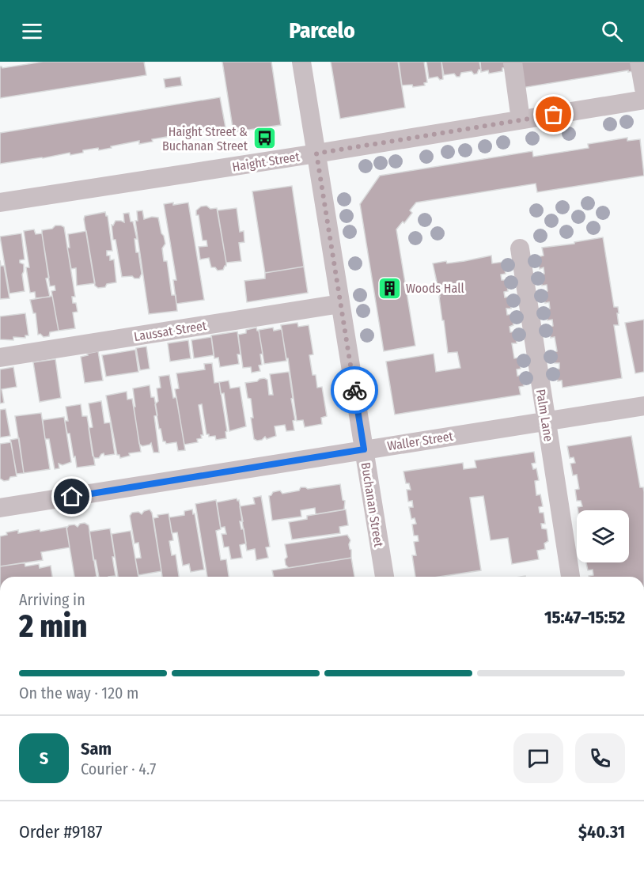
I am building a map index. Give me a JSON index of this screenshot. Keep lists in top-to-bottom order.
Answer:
{
  "streets": {
    "street": [
      "Haight Street",
      "Laussat Street",
      "Palm Lane",
      "Waller Street",
      "Buchanan Street"
    ]
  },
  "crossings": [
    ["Haight Street", "Buchanan Street"],
    ["Laussat Street", "Buchanan Street"],
    ["Palm Lane", "Waller Street"],
    ["Waller Street", "Buchanan Street"]
  ],
  "places": {
    "bus stop": ["Haight Street & Buchanan Street"],
    "building": ["Woods Hall"]
  },
  "page": {
    "header": "Parcelo",
    "heading": ["2 min", "Arriving in", "15:47–15:52"],
    "panel": [
      "Sam",
      "Courier · 4.7",
      "Order #9187",
      "$40.31"
    ],
    "bar": "On the way · 120 m",
    "round": "S"
  }
}
